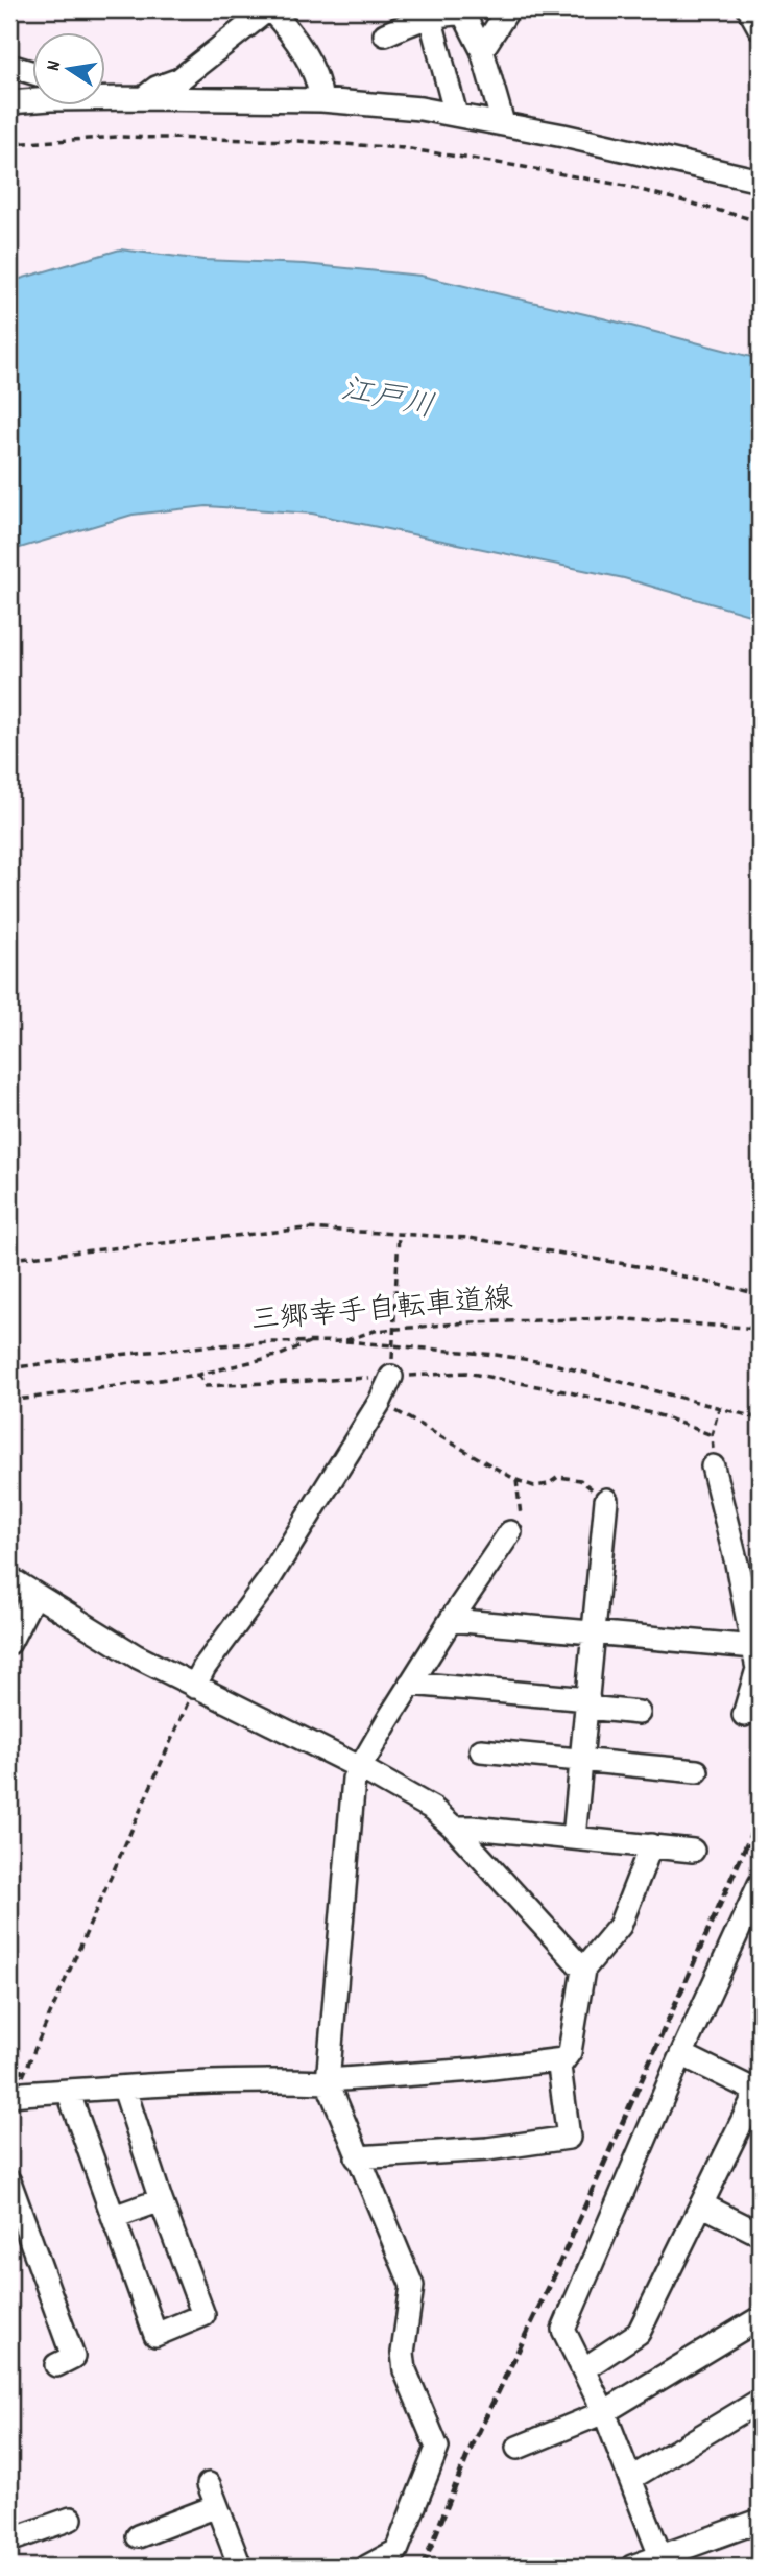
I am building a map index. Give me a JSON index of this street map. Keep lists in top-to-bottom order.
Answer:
{
  "streets": {
    "path": ["三郷幸手自転車道線"]
  },
  "water": ["江戸川"],
  "north": "left"
}
